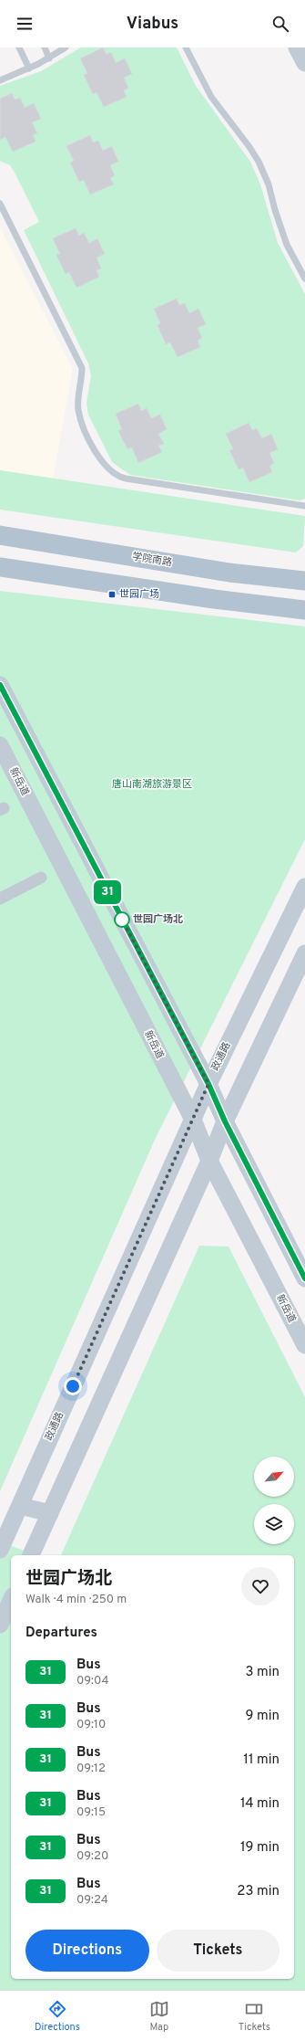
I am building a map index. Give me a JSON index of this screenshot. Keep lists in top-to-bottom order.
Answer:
{
  "streets": {
    "main road": ["学院南路", "新岳道", "政通路"]
  },
  "crossings": [
    ["新岳道", "政通路"]
  ],
  "parks": ["唐山南湖旅游景区"],
  "places": {
    "transit": ["世园广场"],
    "other": ["世园广场北"]
  },
  "lines": ["bus line 31"],
  "north": "top right",
  "page": {
    "header": "Viabus",
    "on_map": "31",
    "heading": [
      ["世园广场北", "Walk · 4 min · 250 m"],
      "Departures"
    ],
    "list": [
      {
        "mark": "31",
        "name": "Bus",
        "note": "09:04",
        "value": "3 min"
      },
      {
        "mark": "31",
        "name": "Bus",
        "note": "09:10",
        "value": "9 min"
      },
      {
        "mark": "31",
        "name": "Bus",
        "note": "09:12",
        "value": "11 min"
      },
      {
        "mark": "31",
        "name": "Bus",
        "note": "09:15",
        "value": "14 min"
      },
      {
        "mark": "31",
        "name": "Bus",
        "note": "09:20",
        "value": "19 min"
      },
      {
        "mark": "31",
        "name": "Bus",
        "note": "09:24",
        "value": "23 min"
      }
    ],
    "buttons": ["Directions", "Tickets"],
    "tabs": ["Directions", "Map", "Tickets"]
  }
}
